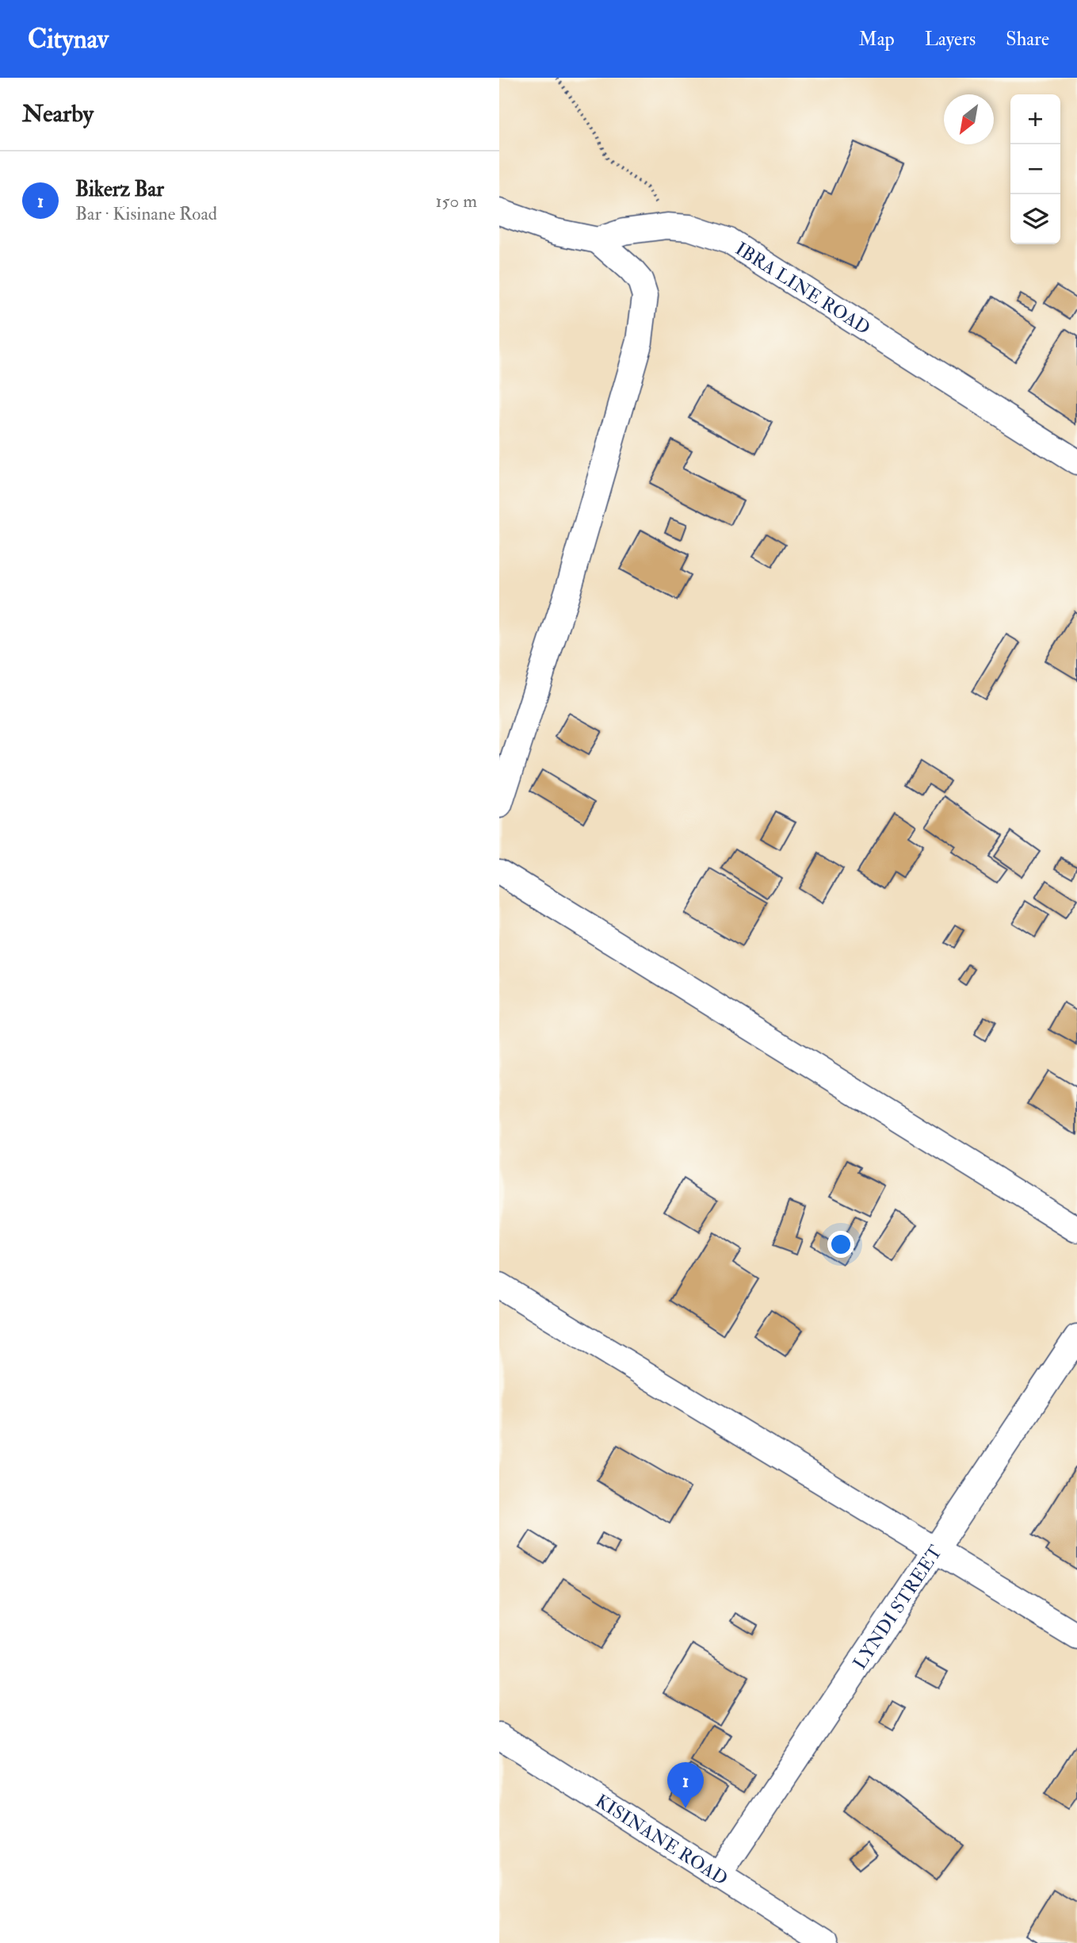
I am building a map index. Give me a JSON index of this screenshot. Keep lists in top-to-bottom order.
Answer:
{
  "streets": {
    "street": ["IBRA LINE ROAD", "LYNDI STREET", "KISINANE ROAD"]
  },
  "crossings": [
    ["LYNDI STREET", "KISINANE ROAD"]
  ],
  "north": "bottom left",
  "page": {
    "header": "Citynav",
    "nav": ["Map", "Layers", "Share"],
    "heading": "Nearby",
    "map_buttons": ["+", "−"],
    "list": [
      {
        "mark": "1",
        "name": "Bikerz Bar",
        "note": "Bar · Kisinane Road",
        "value": "150 m"
      }
    ],
    "pins": "1"
  }
}
